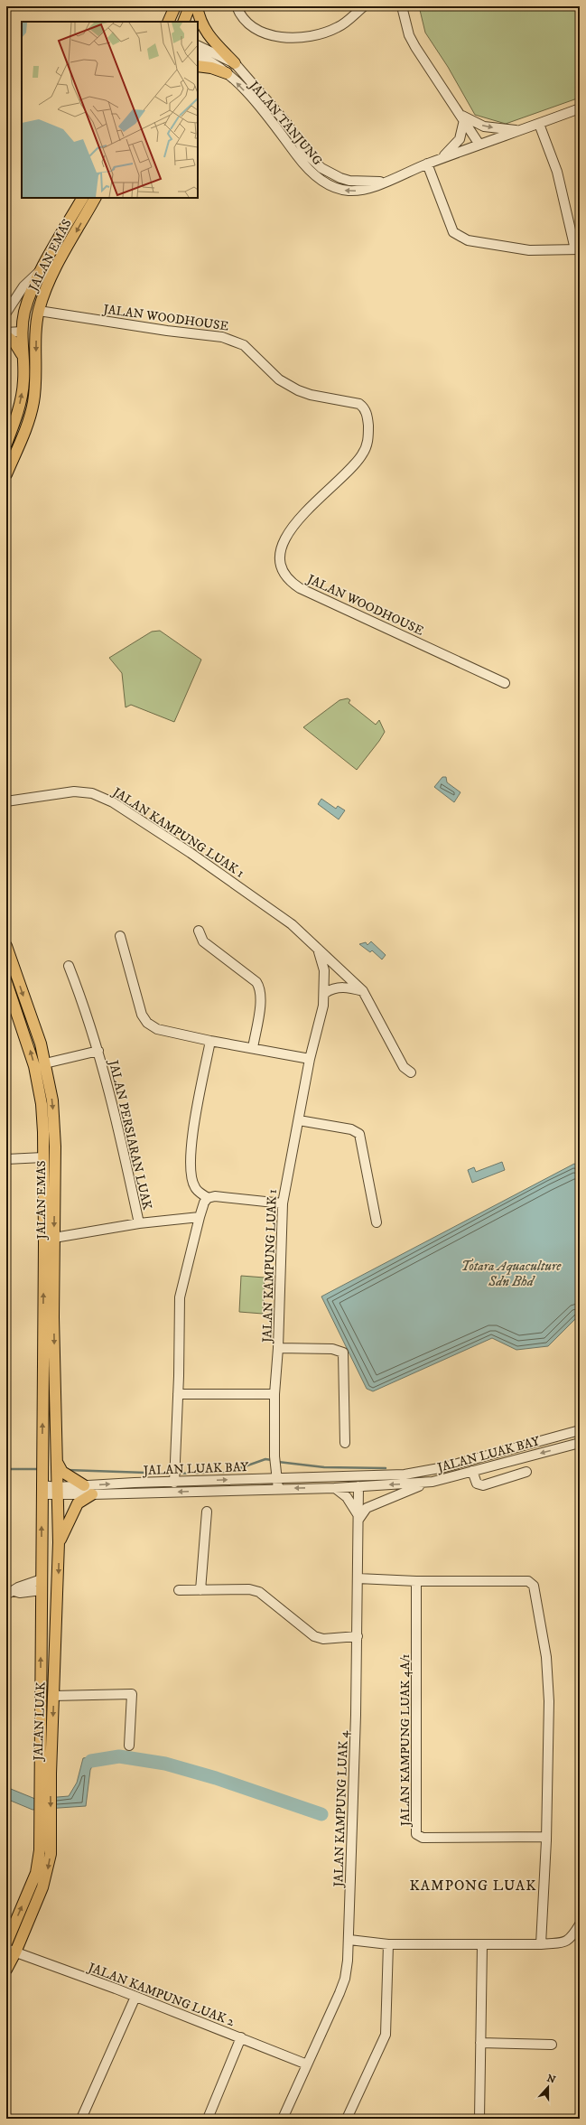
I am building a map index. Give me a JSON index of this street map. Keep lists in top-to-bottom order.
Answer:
{
  "streets": {
    "main road": ["JALAN EMAS", "JALAN LUAK"],
    "street": [
      "JALAN TANJUNG",
      "JALAN WOODHOUSE",
      "JALAN KAMPUNG LUAK 1",
      "JALAN PERSIARAN LUAK",
      "JALAN LUAK BAY",
      "JALAN KAMPUNG LUAK 4A/1",
      "JALAN KAMPUNG LUAK 4",
      "JALAN KAMPUNG LUAK 2"
    ]
  },
  "crossings": [
    ["JALAN EMAS", "JALAN WOODHOUSE"],
    ["JALAN EMAS", "JALAN PERSIARAN LUAK"],
    ["JALAN EMAS", "JALAN LUAK"],
    ["JALAN KAMPUNG LUAK 1", "JALAN LUAK BAY"],
    ["JALAN LUAK BAY", "JALAN LUAK"],
    ["JALAN LUAK BAY", "JALAN KAMPUNG LUAK 4"],
    ["JALAN LUAK", "JALAN KAMPUNG LUAK 2"],
    ["JALAN KAMPUNG LUAK 4", "JALAN KAMPUNG LUAK 2"]
  ],
  "districts": ["KAMPONG LUAK"],
  "water": ["Totara Aquaculture Sdn Bhd"],
  "north": "top"
}
